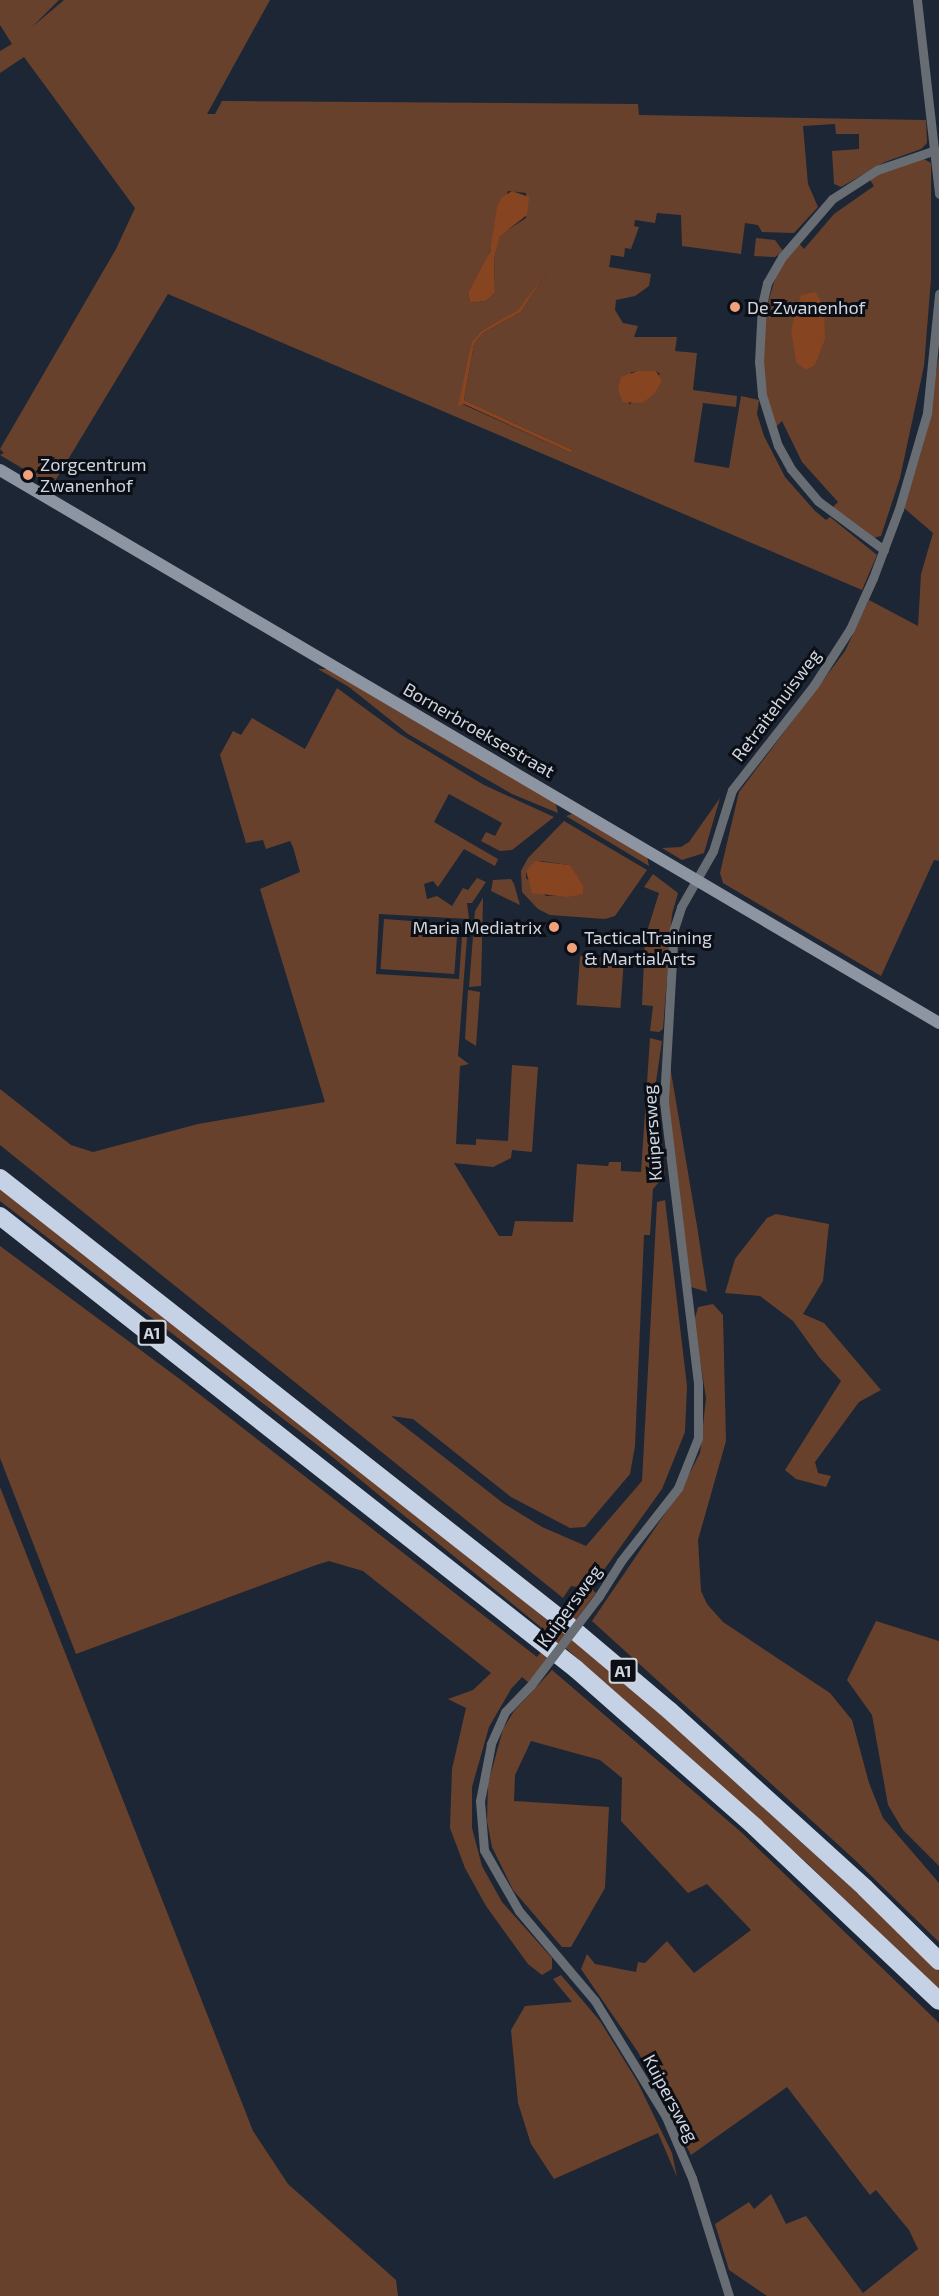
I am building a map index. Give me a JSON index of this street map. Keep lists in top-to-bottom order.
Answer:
{
  "streets": {
    "highway": ["A1"],
    "main road": ["Bornerbroeksestraat"],
    "street": ["Retraitehuisweg", "Kuipersweg"]
  },
  "crossings": [
    ["Retraitehuisweg", "Bornerbroeksestraat"],
    ["Retraitehuisweg", "Kuipersweg"],
    ["Bornerbroeksestraat", "Kuipersweg"]
  ],
  "places": [
    "De Zwanenhof",
    "Zorgcentrum Zwanenhof",
    "Maria Mediatrix",
    "TacticalTraining & MartialArts"
  ]
}
